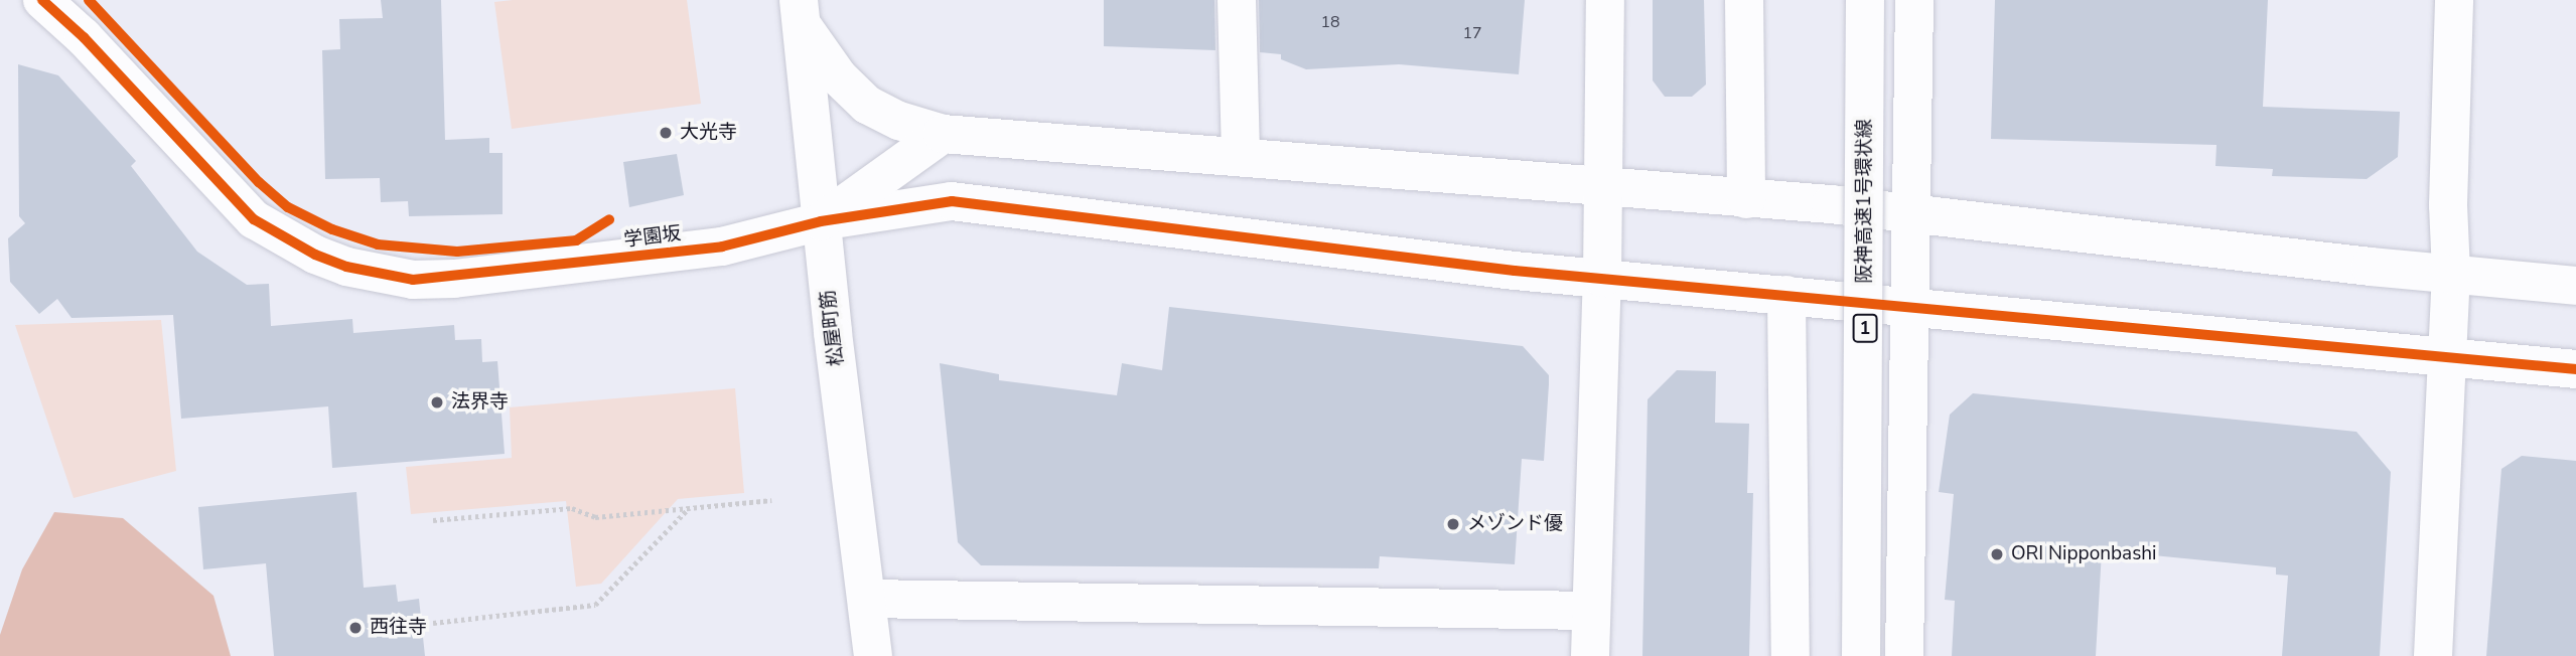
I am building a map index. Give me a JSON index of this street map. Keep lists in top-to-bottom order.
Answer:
{
  "streets": {
    "main road": [
      "阪神高速1号環状線",
      "学園坂",
      "松屋町筋",
      "1"
    ]
  },
  "crossings": [
    ["学園坂", "松屋町筋"]
  ],
  "places": [
    "大光寺",
    "法界寺",
    "メゾンド優",
    "ORI Nipponbashi",
    "西往寺"
  ],
  "house_numbers": ["18", "17"]
}
